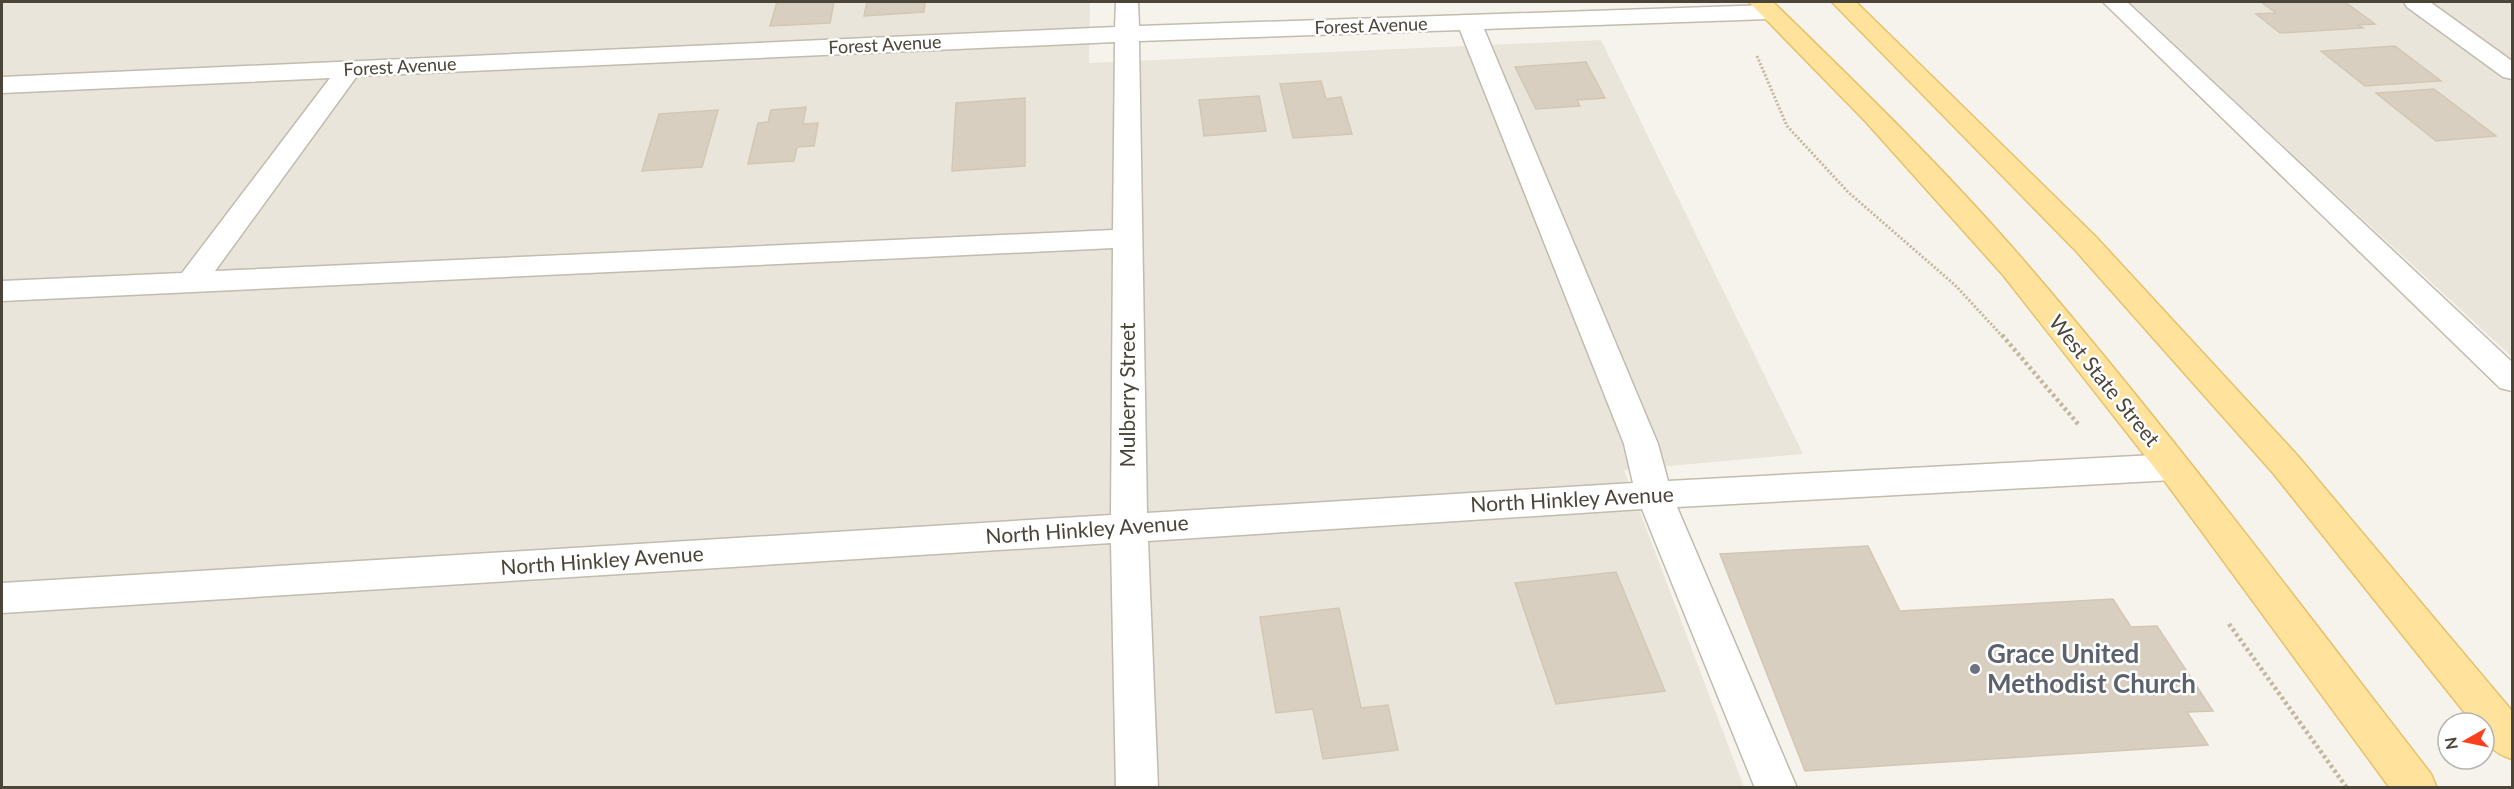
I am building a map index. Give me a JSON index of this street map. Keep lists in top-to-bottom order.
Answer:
{
  "streets": {
    "main road": ["West State Street"],
    "street": ["Forest Avenue", "Mulberry Street", "North Hinkley Avenue"]
  },
  "crossings": [
    ["Forest Avenue", "West State Street"],
    ["Forest Avenue", "Mulberry Street"],
    ["West State Street", "North Hinkley Avenue"],
    ["Mulberry Street", "North Hinkley Avenue"]
  ],
  "places": ["Grace United Methodist Church"],
  "north": "left"
}
